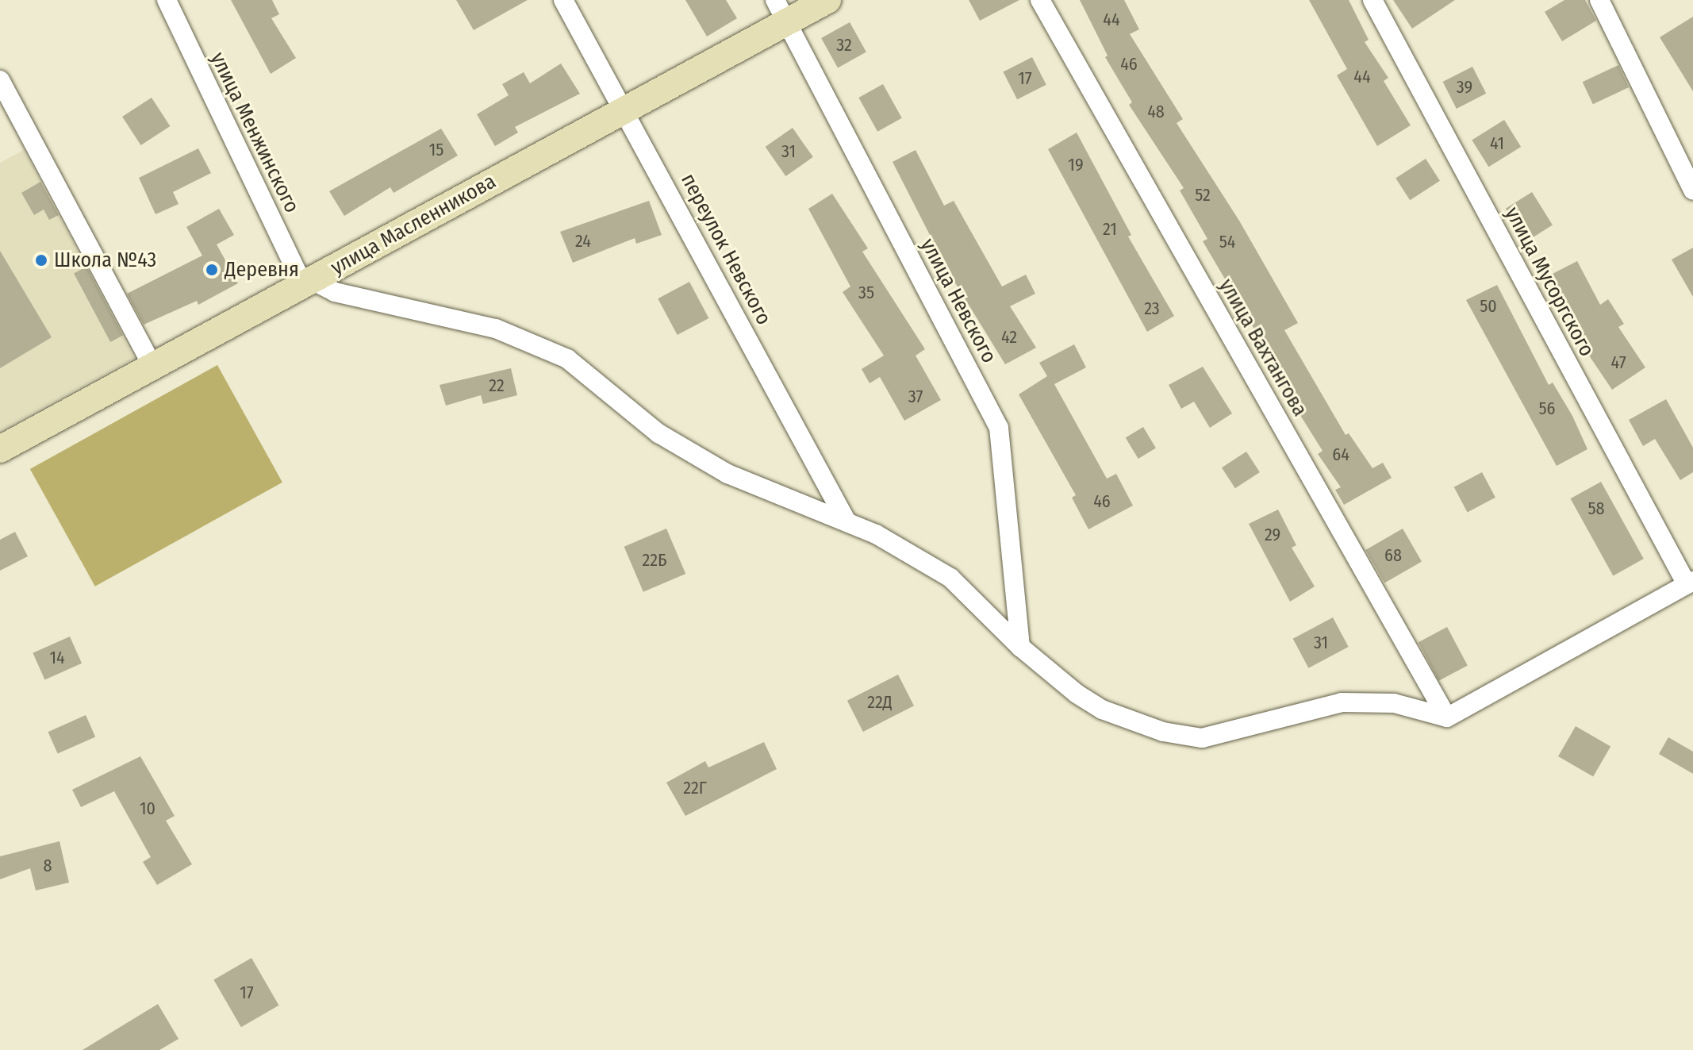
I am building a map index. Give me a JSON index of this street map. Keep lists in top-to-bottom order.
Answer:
{
  "streets": {
    "street": [
      "улица Менжинского",
      "улица Масленникова",
      "переулок Невского",
      "улица Мусоргского",
      "улица Невского",
      "улица Вахтангова"
    ]
  },
  "crossings": [
    ["улица Менжинского", "улица Масленникова"],
    ["улица Масленникова", "переулок Невского"],
    ["улица Масленникова", "улица Невского"]
  ],
  "places": ["Школа №43", "Деревня"],
  "house_numbers": [
    "44",
    "32",
    "46",
    "44",
    "17",
    "39",
    "48",
    "41",
    "15",
    "31",
    "19",
    "52",
    "21",
    "24",
    "54",
    "35",
    "50",
    "23",
    "42",
    "47",
    "22",
    "37",
    "56",
    "64",
    "46",
    "58",
    "29",
    "68",
    "22Б",
    "31",
    "14",
    "22Д",
    "22Г",
    "10",
    "8",
    "17"
  ]
}
